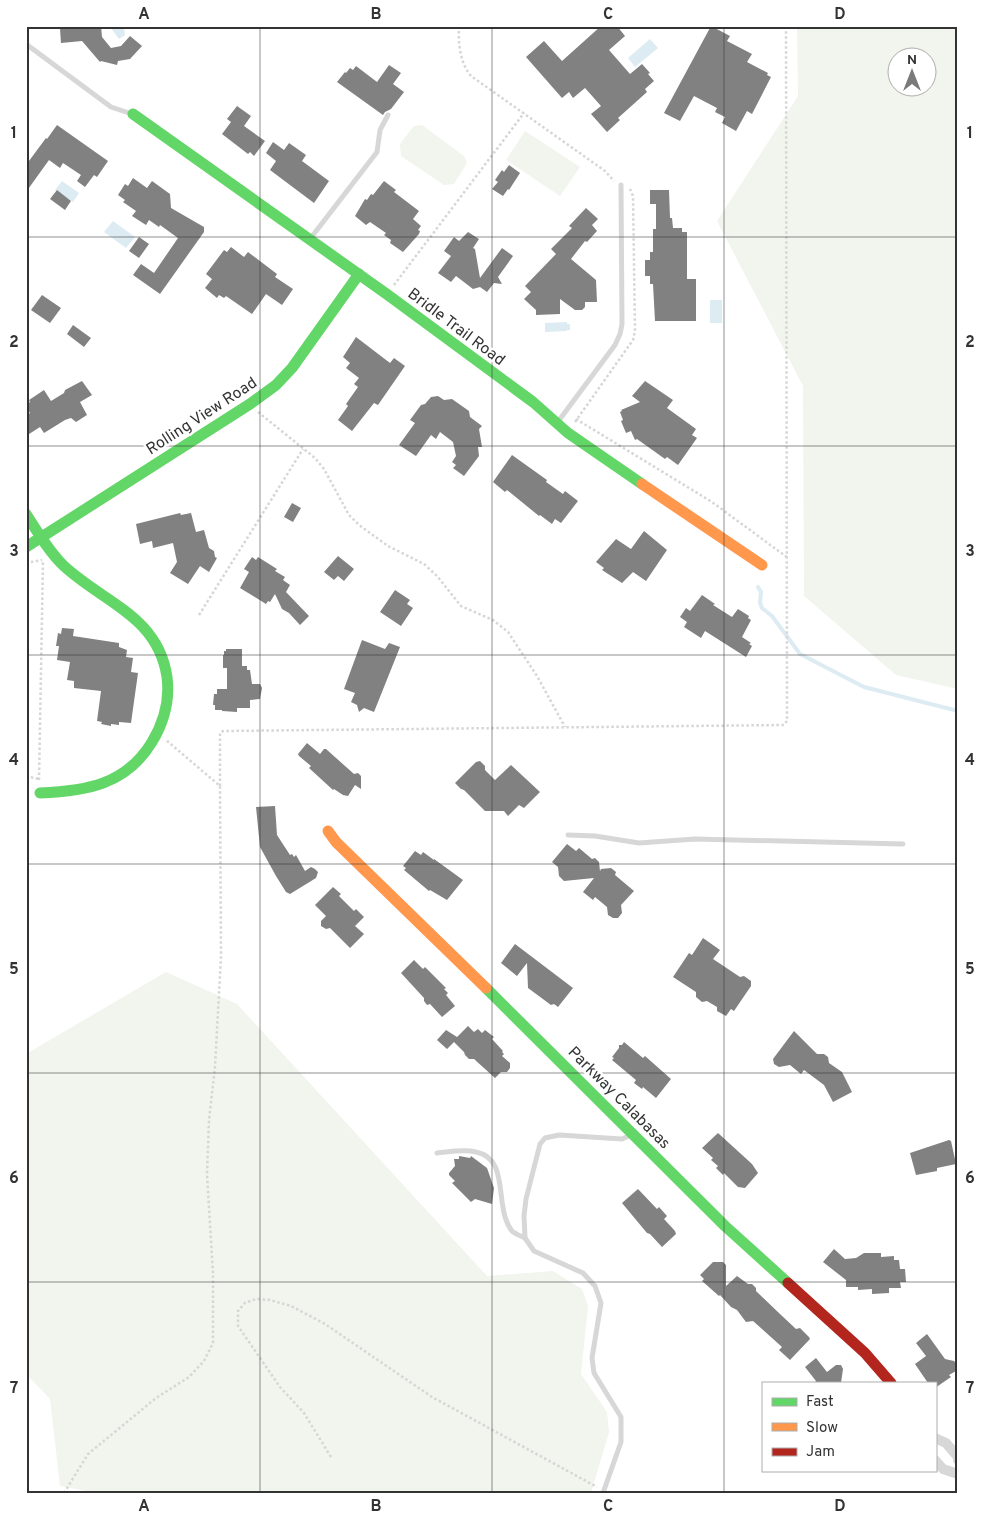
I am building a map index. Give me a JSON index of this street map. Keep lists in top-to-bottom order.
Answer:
{
  "streets": {
    "street": ["Bridle Trail Road", "Rolling View Road", "Parkway Calabasas"]
  },
  "crossings": [
    ["Bridle Trail Road", "Rolling View Road"]
  ],
  "legend": ["Fast", "Slow", "Jam"],
  "north": "top",
  "grid": {
    "columns": [
      "A",
      "B",
      "C",
      "D"
    ],
    "rows": [
      "1",
      "2",
      "3",
      "4",
      "5",
      "6",
      "7"
    ]
  }
}
